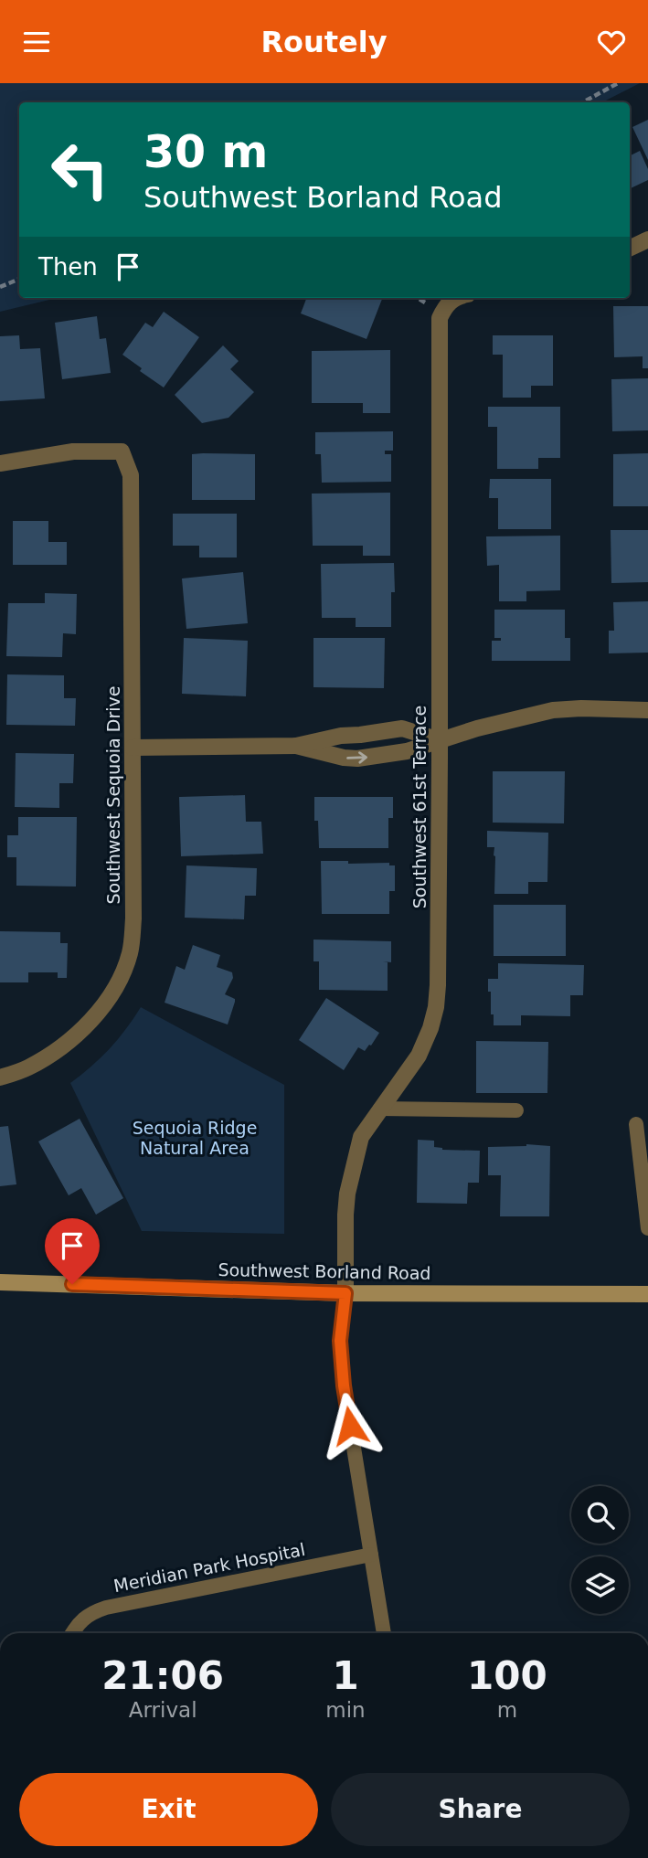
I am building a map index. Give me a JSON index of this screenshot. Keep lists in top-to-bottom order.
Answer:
{
  "streets": {
    "main road": ["Southwest Borland Road"],
    "street": ["Southwest Sequoia Drive", "Southwest 61st Terrace"],
    "lane": ["Meridian Park Hospital"]
  },
  "crossings": [
    ["Southwest 61st Terrace", "Southwest Borland Road"]
  ],
  "parks": ["Sequoia Ridge Natural Area"],
  "page": {
    "header": "Routely",
    "turn": ["30 m", "Southwest Borland Road"],
    "then": "Then",
    "eta": [
      "21:06",
      "Arrival",
      "1",
      "min",
      "100",
      "m"
    ],
    "buttons": ["Exit", "Share"]
  }
}
